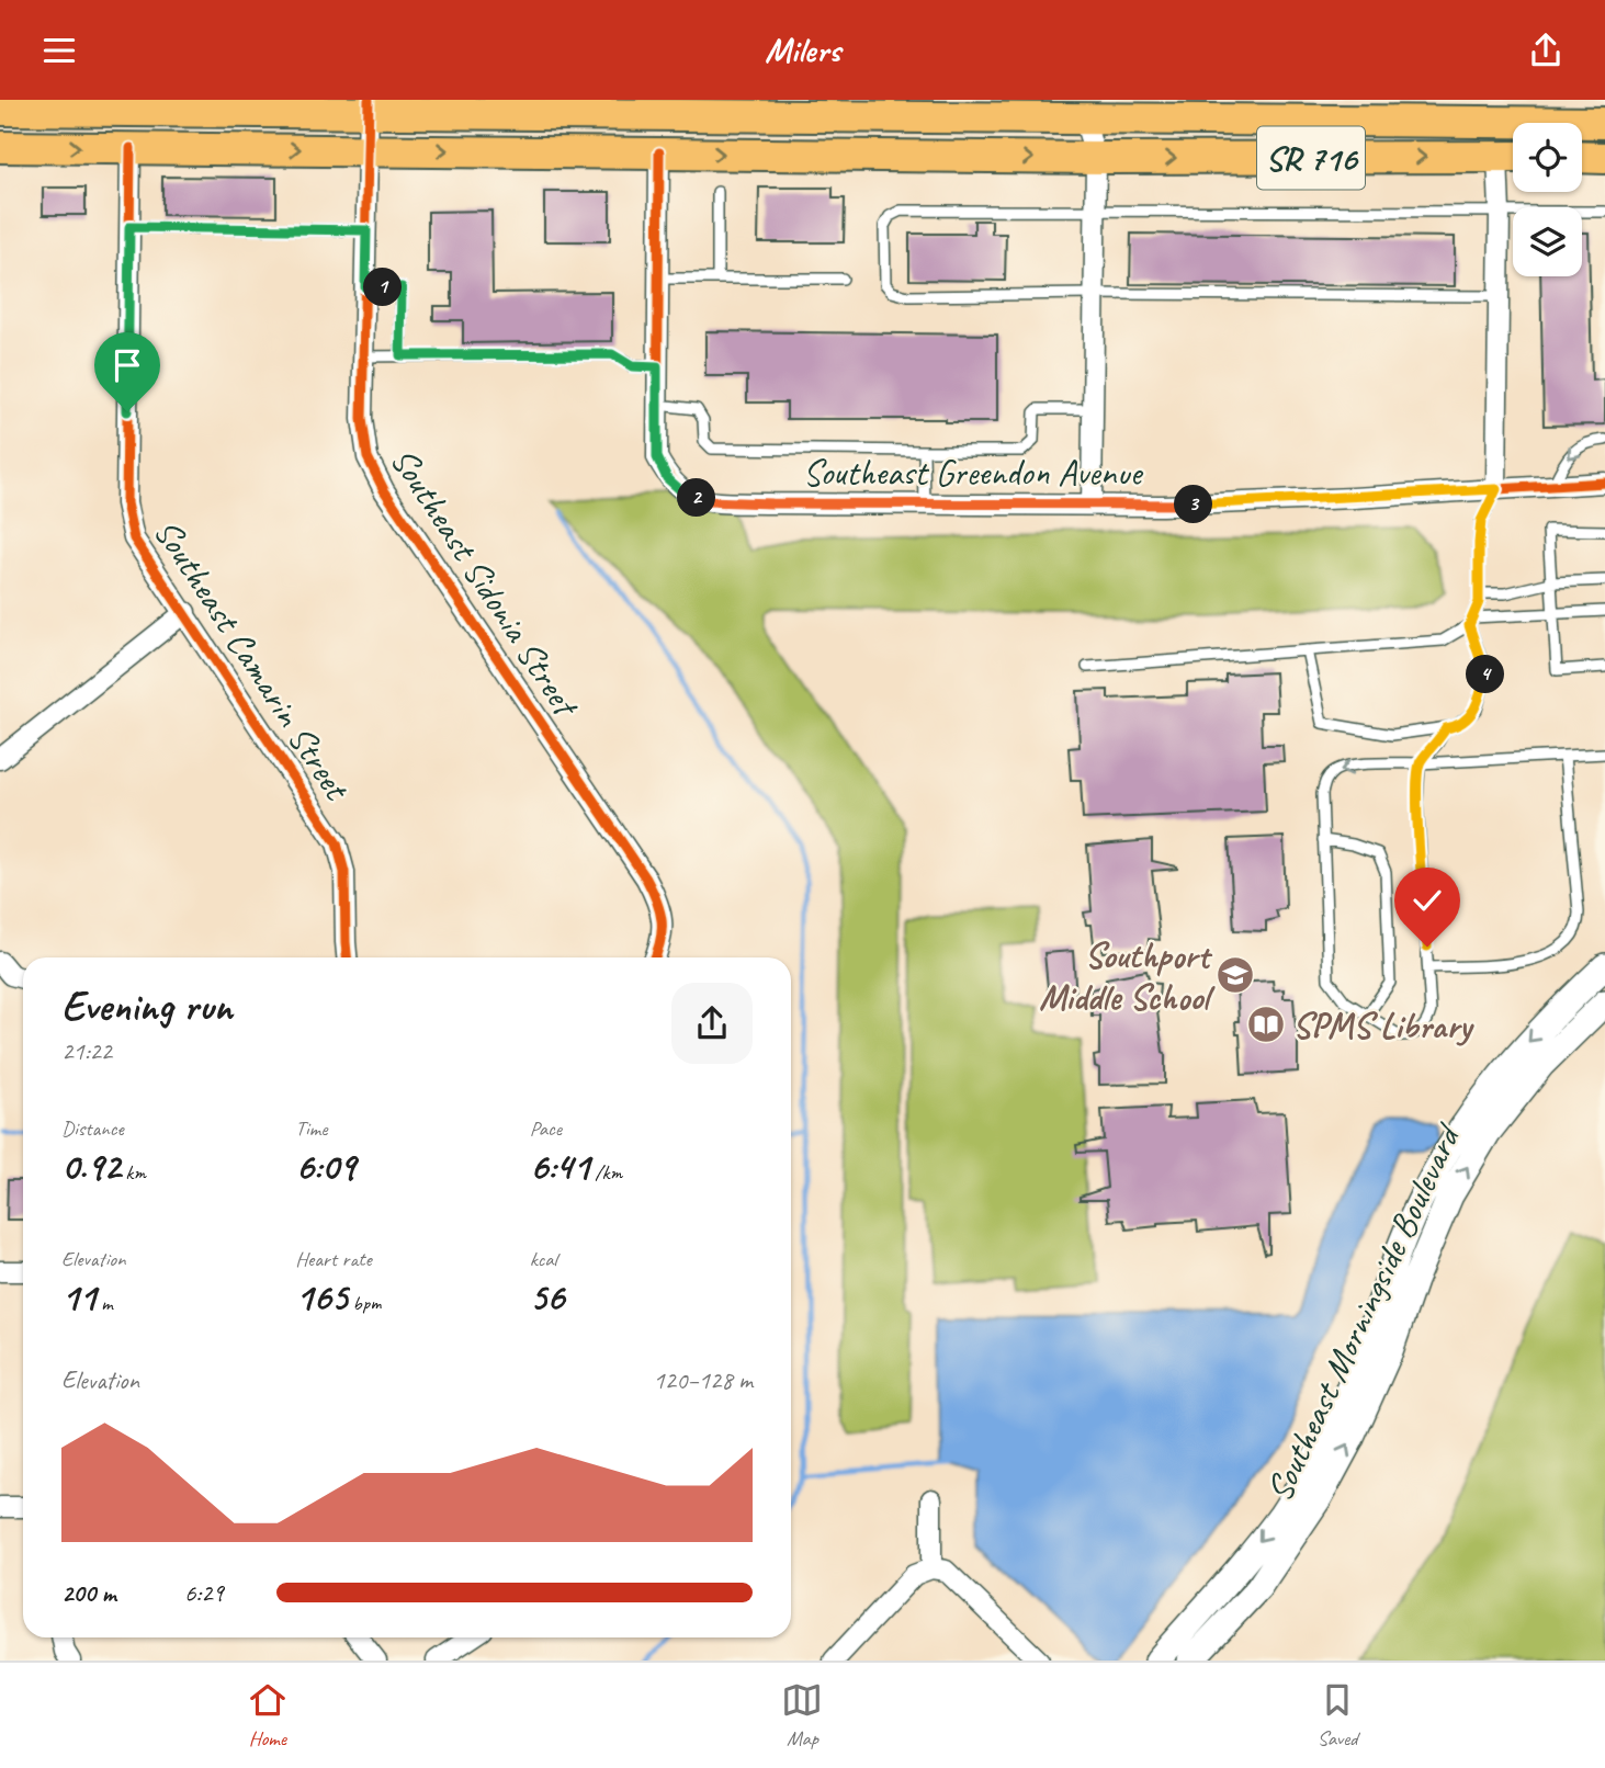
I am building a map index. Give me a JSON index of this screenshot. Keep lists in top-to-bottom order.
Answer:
{
  "streets": {
    "main road": ["SR 716"],
    "street": [
      "Southeast Greendon Avenue",
      "Southeast Sidonia Street",
      "Southeast Camarin Street",
      "Southeast Morningside Boulevard"
    ]
  },
  "crossings": [
    ["SR 716", "Southeast Sidonia Street"],
    ["SR 716", "Southeast Camarin Street"]
  ],
  "places": {
    "school or university": ["Southport Middle School"],
    "library": ["SPMS Library"]
  },
  "page": {
    "header": "Milers",
    "pins": [
      "1",
      "2",
      "3",
      "4"
    ],
    "heading": ["Evening run", "21:22"],
    "stats": [
      ["Distance", "0.92 km"],
      ["Time", "6:09"],
      ["Pace", "6:41 /km"],
      ["Elevation", "11 m"],
      ["Heart rate", "165 bpm"],
      ["kcal", "56"]
    ],
    "chart": ["Elevation", "120–128 m"],
    "list": [
      {
        "name": "200 m",
        "note": "6:29"
      }
    ],
    "tabs": ["Home", "Map", "Saved"]
  }
}
